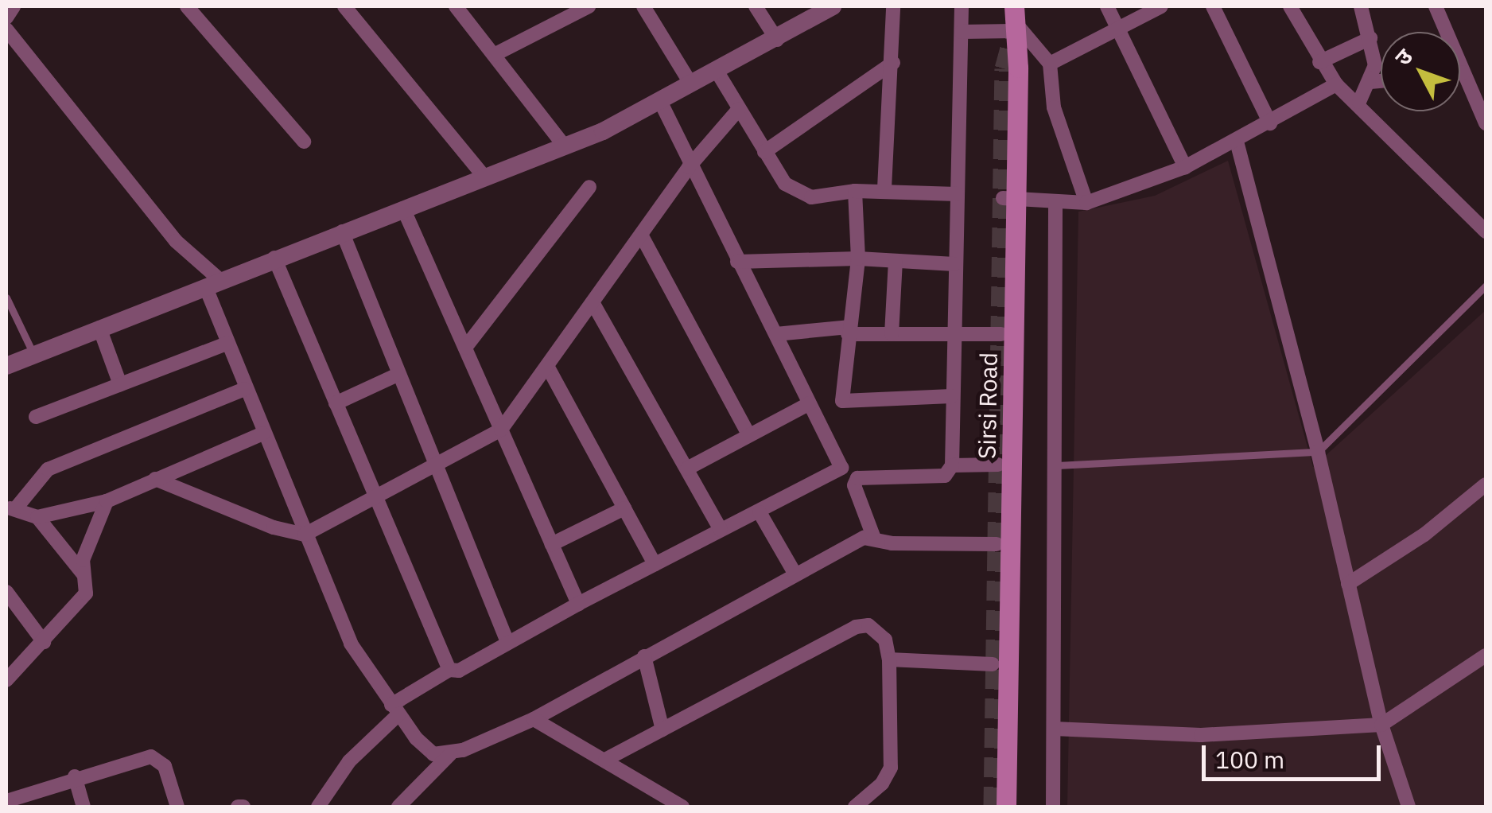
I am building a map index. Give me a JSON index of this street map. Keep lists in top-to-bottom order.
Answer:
{
  "streets": {
    "main road": ["Sirsi Road"]
  },
  "scale_bar": "100 m",
  "north": "top left"
}
